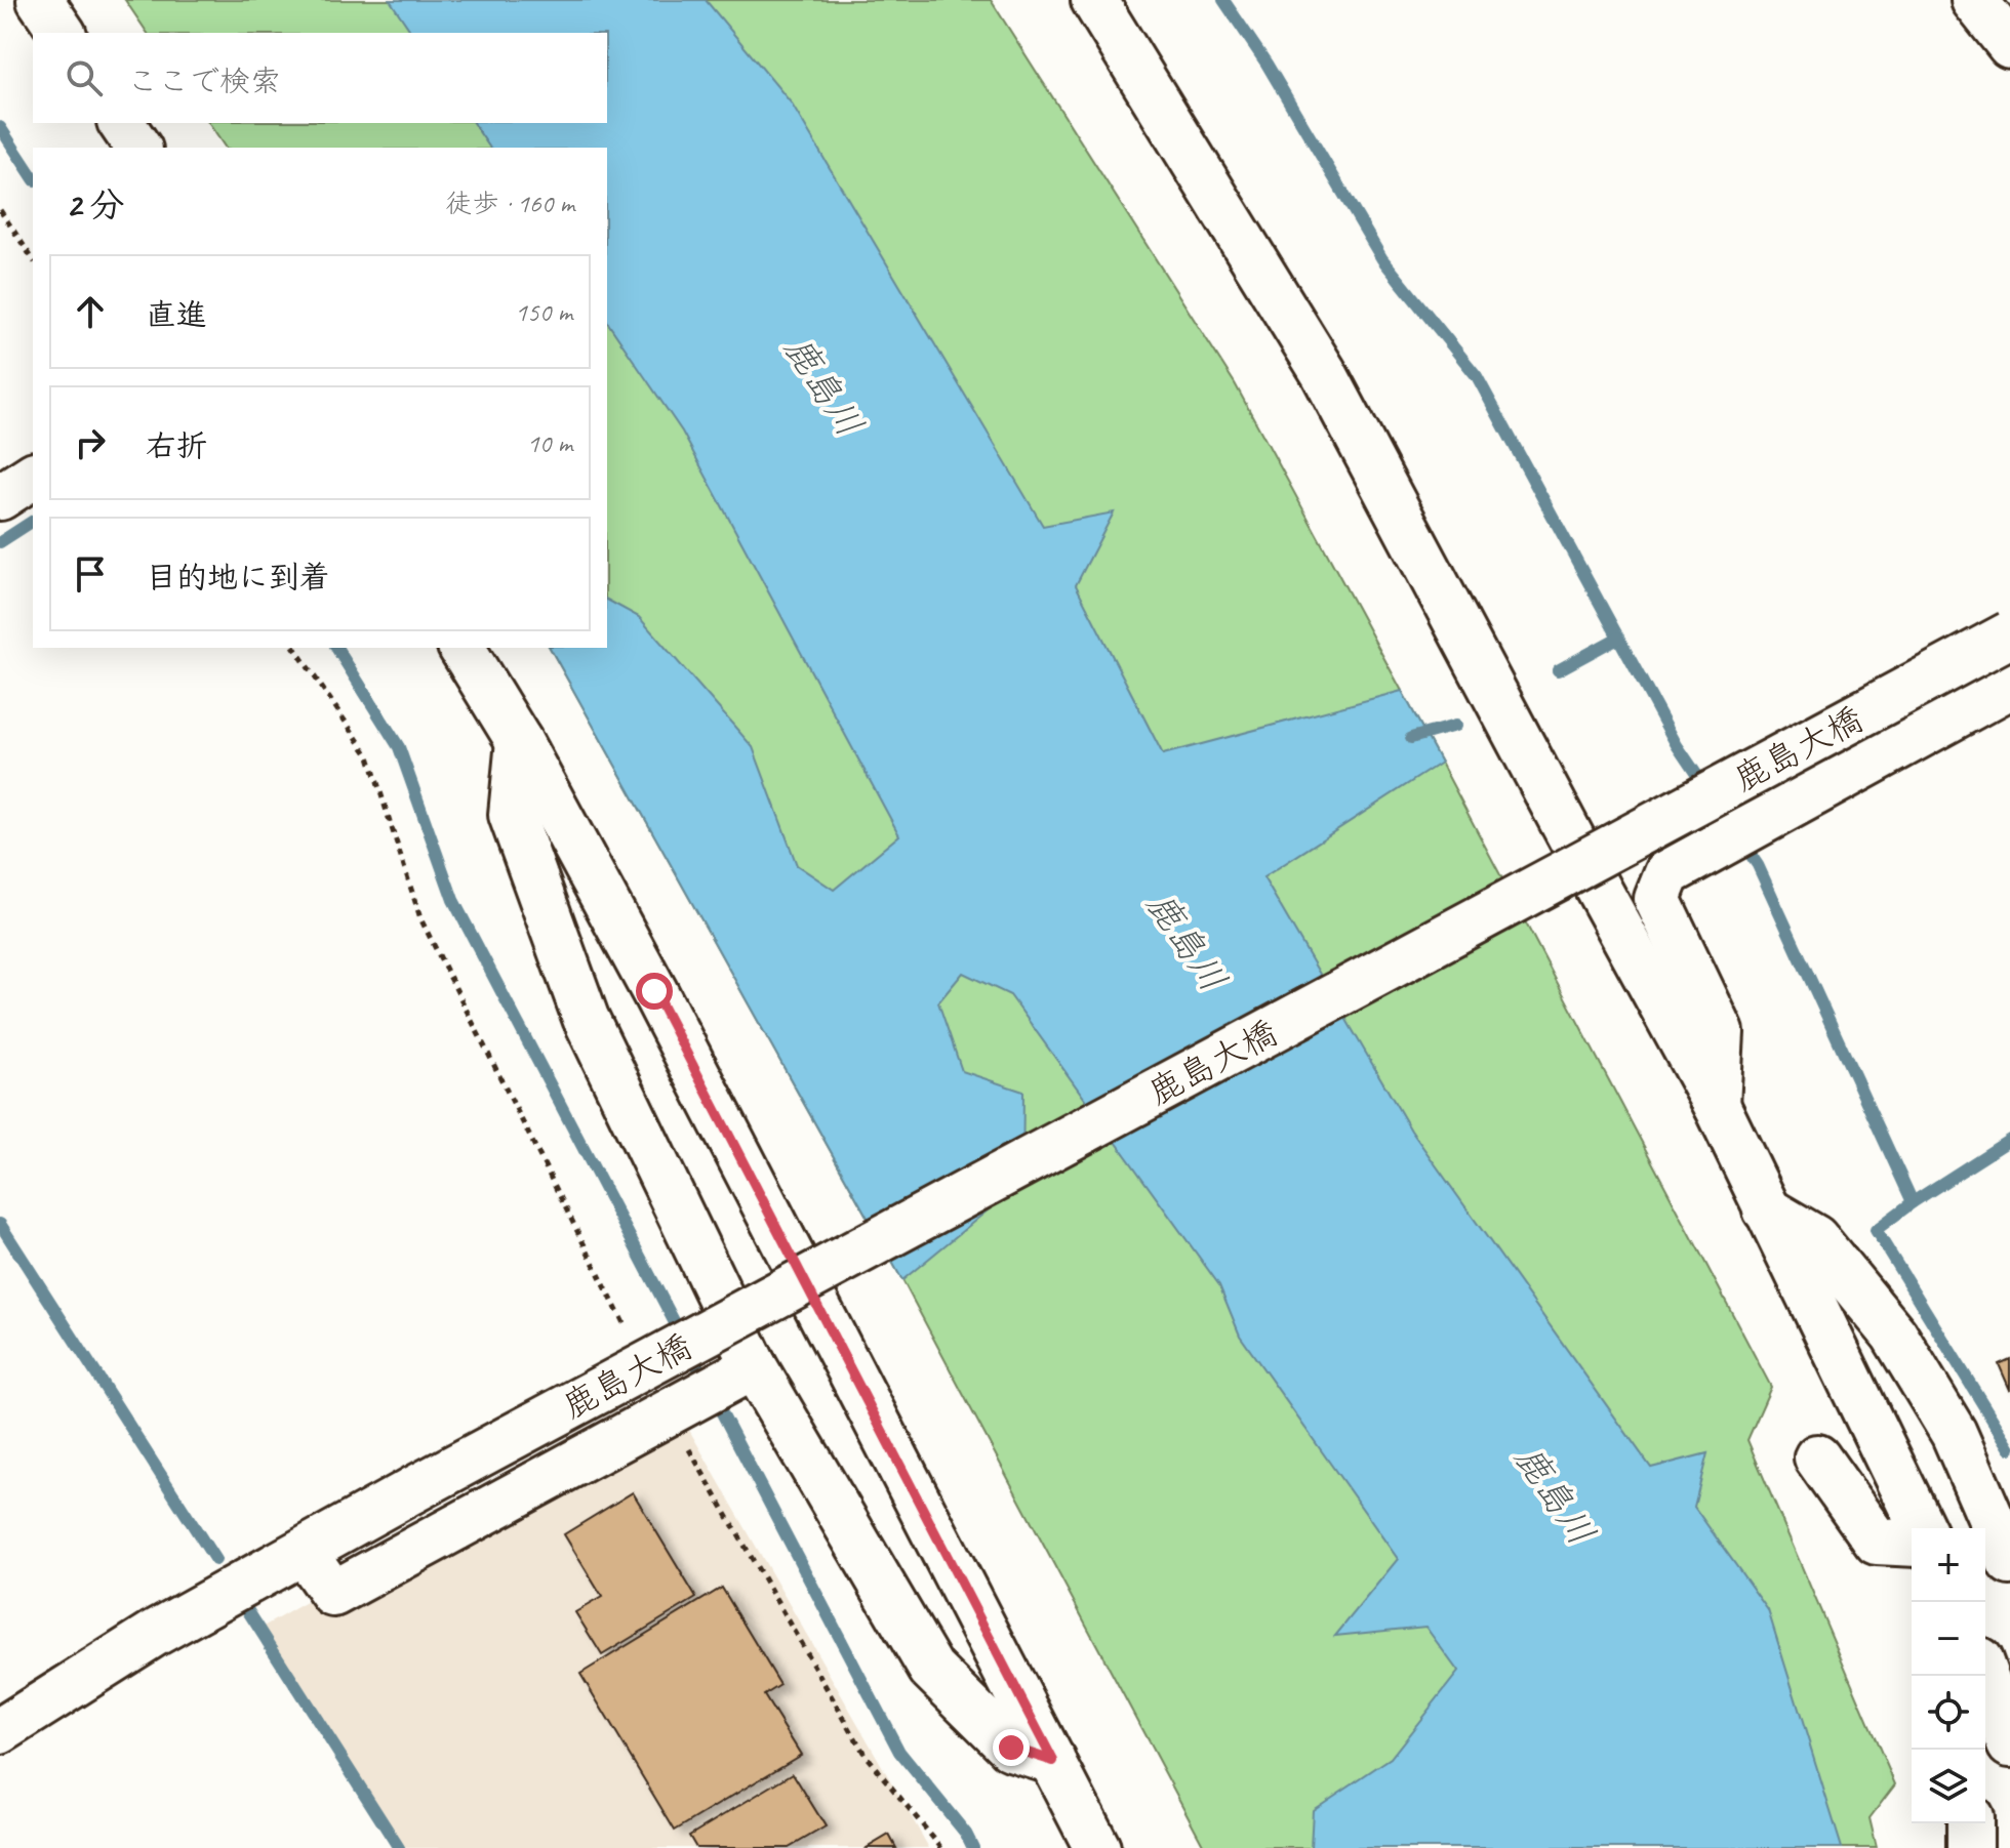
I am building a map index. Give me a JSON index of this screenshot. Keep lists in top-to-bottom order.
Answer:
{
  "streets": {
    "street": ["鹿島大橋"]
  },
  "water": ["鹿島川"],
  "page": {
    "search": "ここで検索",
    "heading": ["2 分", "徒歩 · 160 m"],
    "list": [
      ["直進", "150 m"],
      ["右折", "10 m"],
      "目的地に到着"
    ],
    "map_buttons": ["+", "−"]
  }
}
